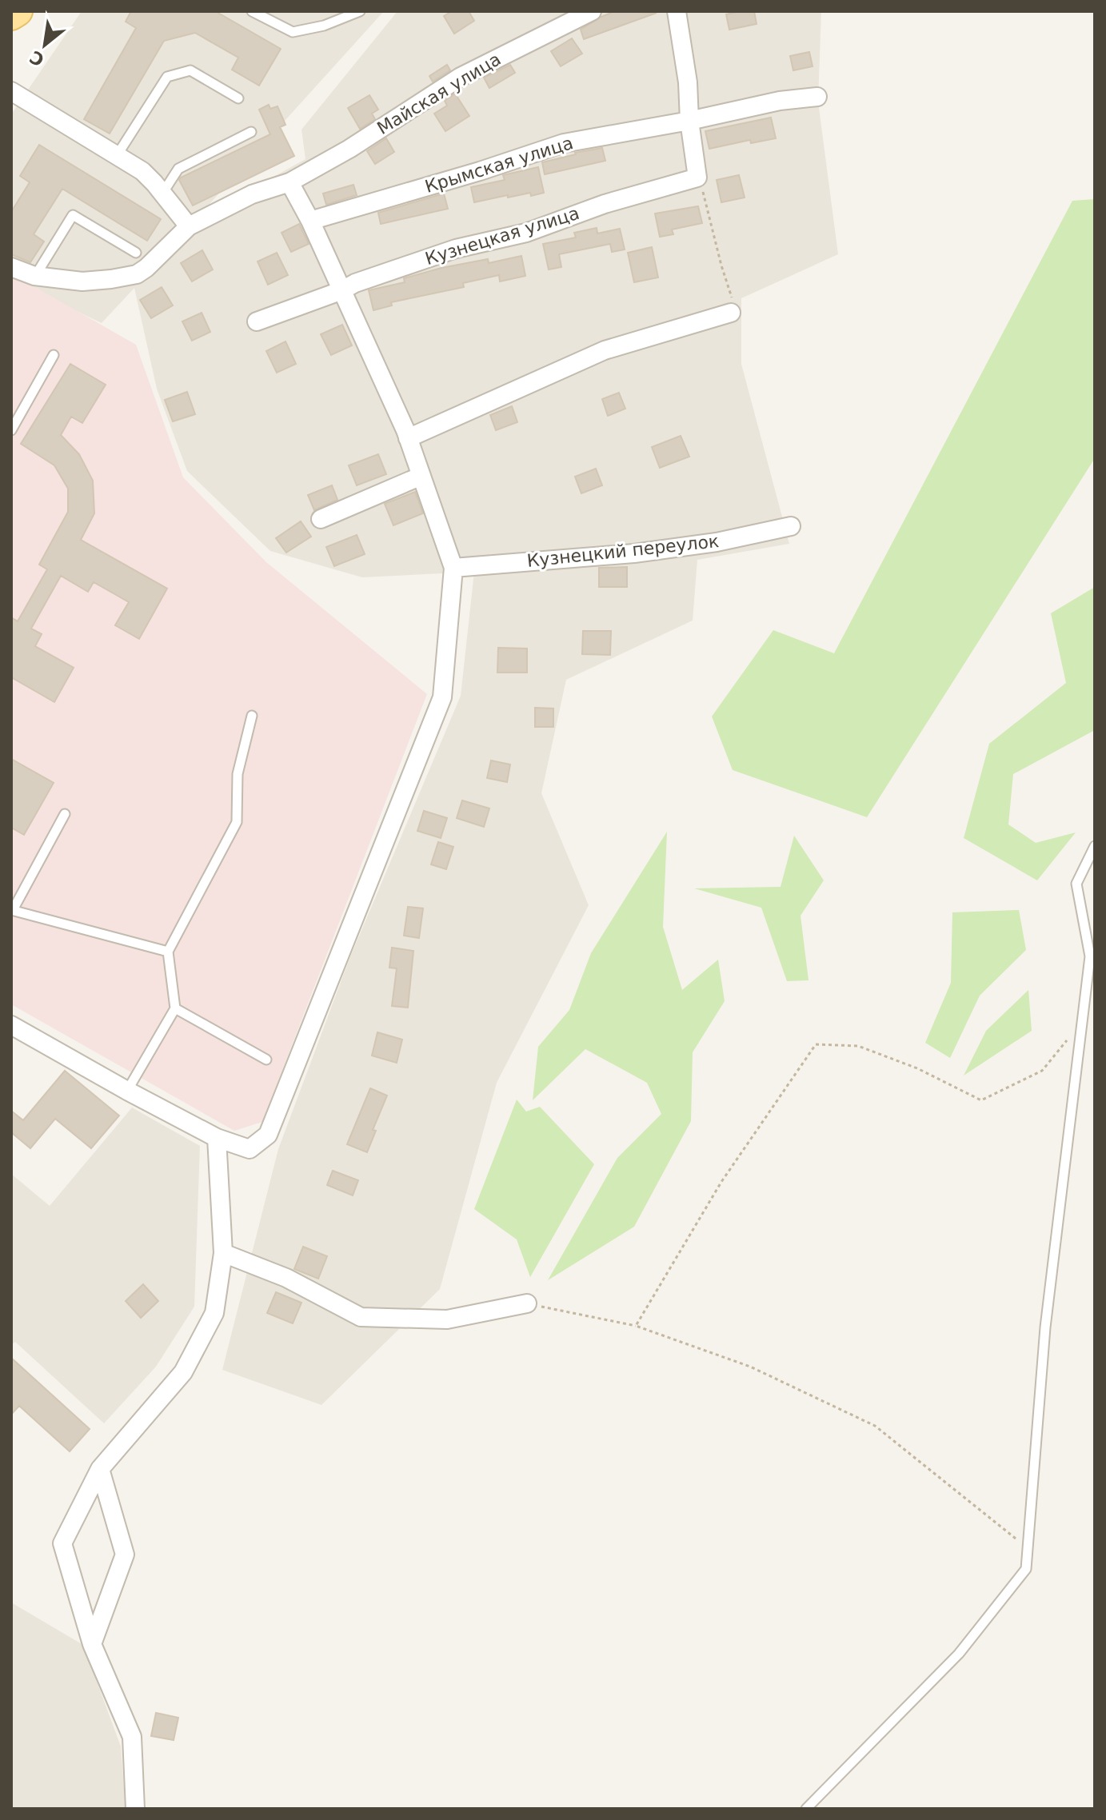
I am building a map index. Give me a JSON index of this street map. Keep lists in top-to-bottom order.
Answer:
{
  "streets": {
    "street": [
      "Майская улица",
      "Крымская улица",
      "Кузнецкая улица",
      "Кузнецкий переулок"
    ]
  },
  "north": "bottom left"
}
